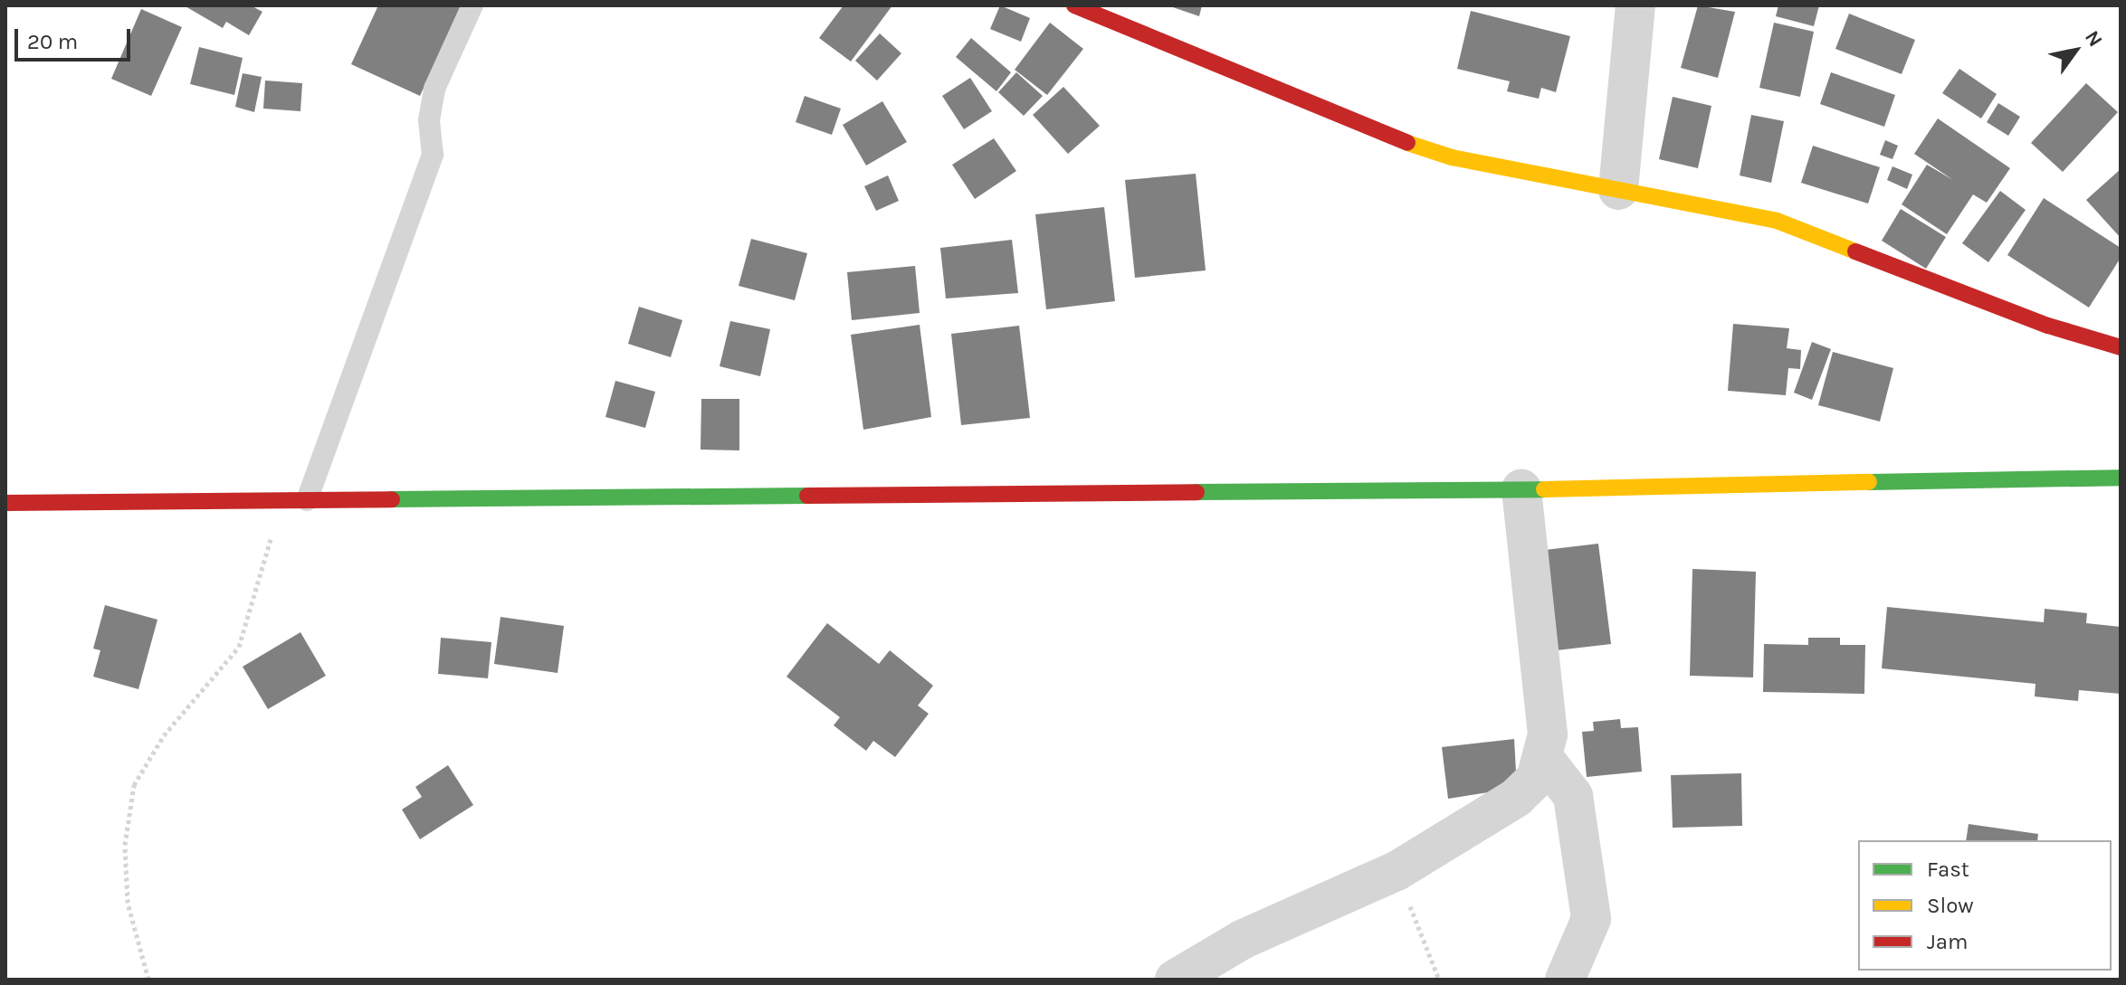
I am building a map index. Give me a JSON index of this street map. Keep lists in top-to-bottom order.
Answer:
{
  "legend": ["Fast", "Slow", "Jam"],
  "scale_bar": "20 m",
  "north": "top right"
}
